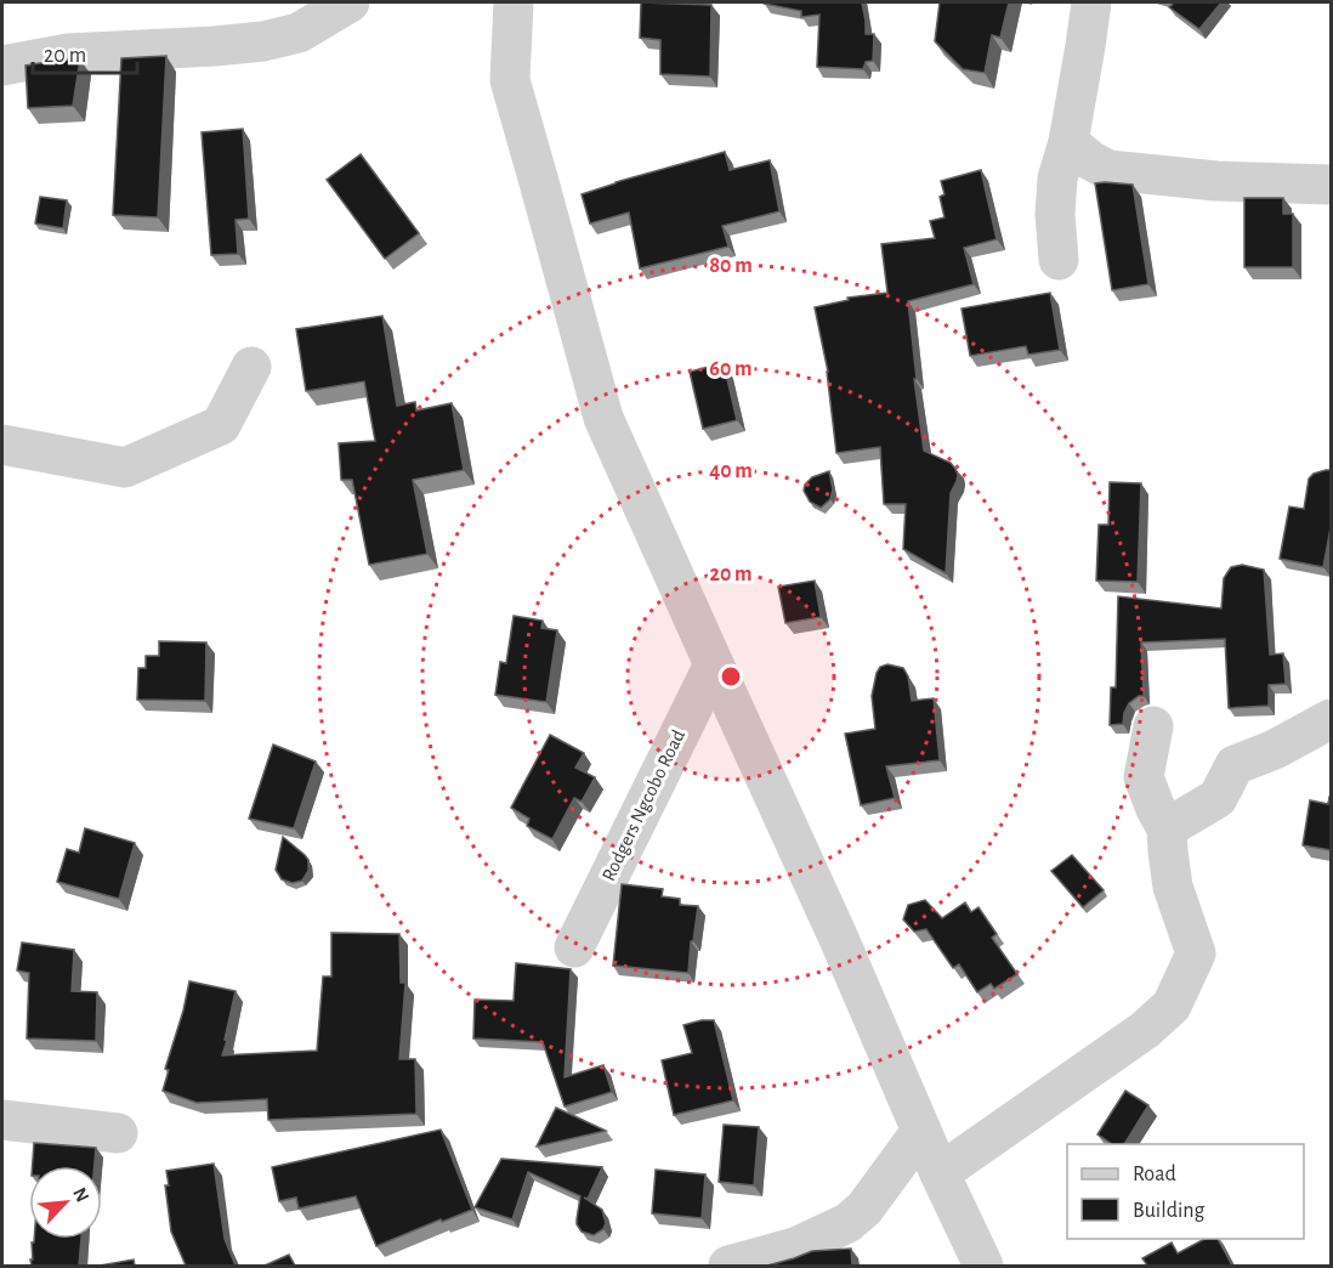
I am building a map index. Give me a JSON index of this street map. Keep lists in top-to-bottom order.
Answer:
{
  "streets": {
    "street": ["Rodgers Ngcobo Road"]
  },
  "legend": ["Road", "Building"],
  "scale_bar": "20 m",
  "north": "top right",
  "rings": [
    "80 m",
    "60 m",
    "40 m",
    "20 m"
  ]
}
